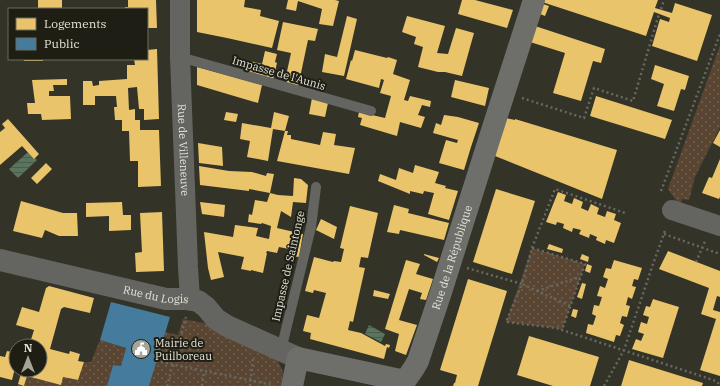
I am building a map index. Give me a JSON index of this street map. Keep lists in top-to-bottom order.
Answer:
{
  "streets": {
    "main road": ["Rue de la République"],
    "street": ["Rue de Villeneuve", "Rue du Logis"],
    "lane": ["Impasse de l'Aunis", "Impasse de Saintonge"]
  },
  "crossings": [
    ["Impasse de l'Aunis", "Rue de Villeneuve"],
    ["Rue de Villeneuve", "Rue du Logis"],
    ["Rue de la République", "Impasse de Saintonge"],
    ["Rue de la République", "Rue du Logis"],
    ["Impasse de Saintonge", "Rue du Logis"]
  ],
  "places": {
    "public building": ["Mairie de Puilboreau"]
  },
  "legend": ["Logements", "Public"],
  "north": "top"
}
